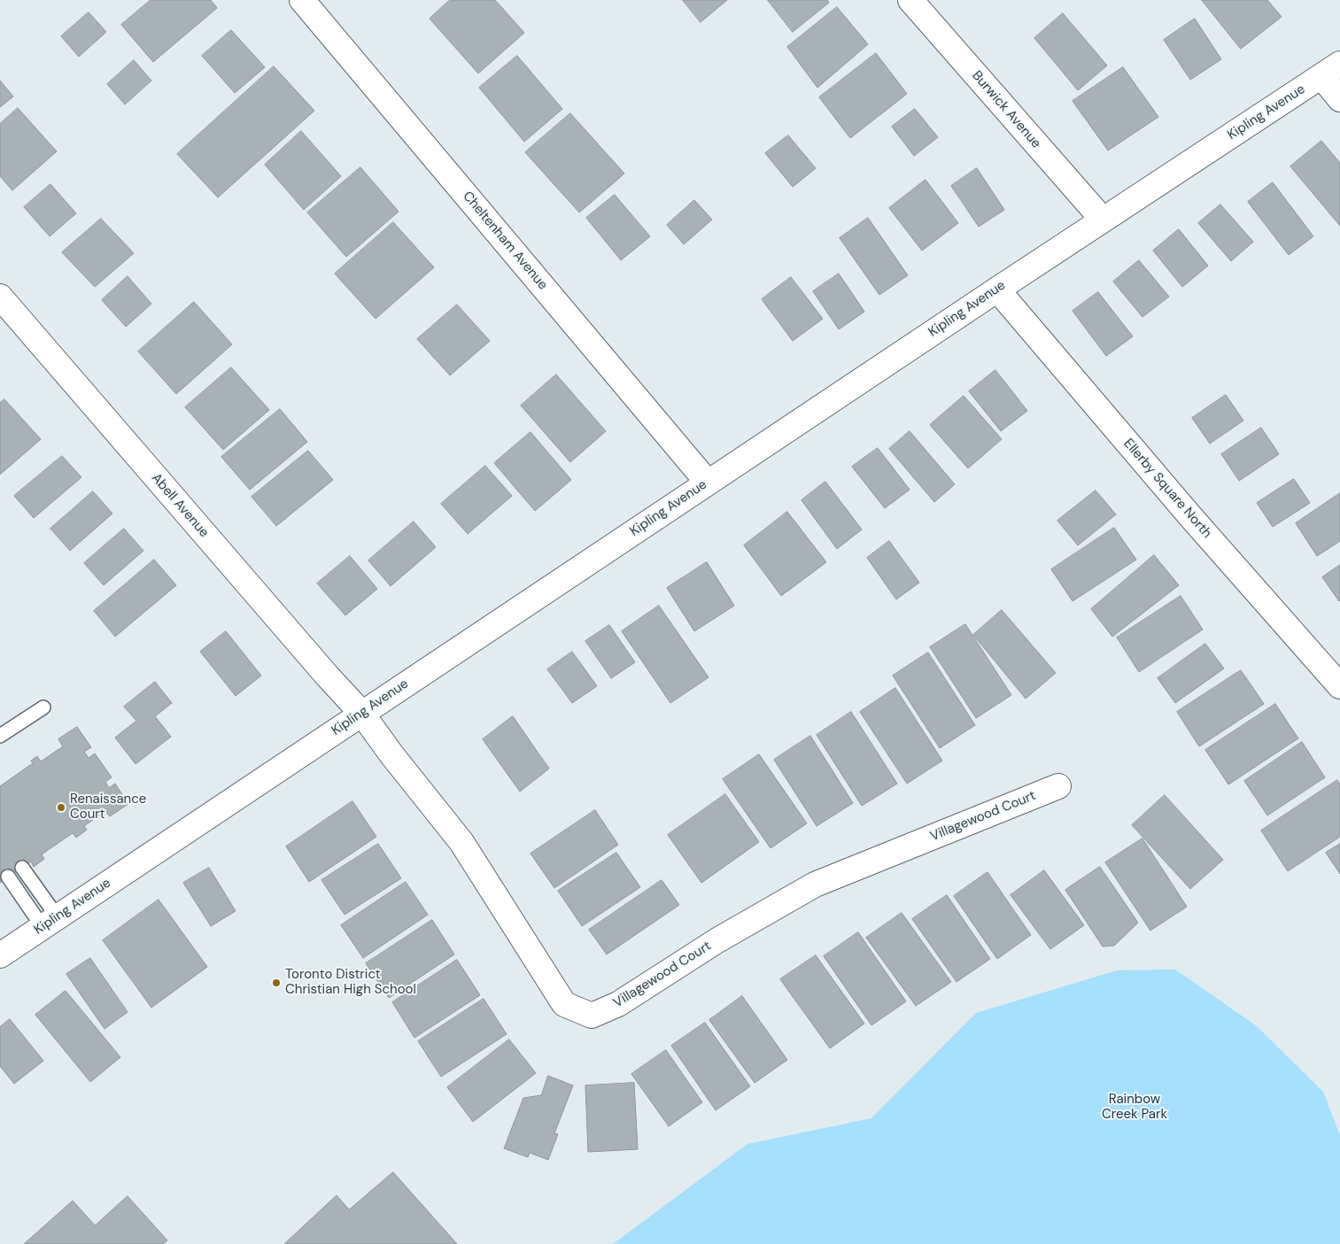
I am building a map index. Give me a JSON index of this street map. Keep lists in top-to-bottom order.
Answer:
{
  "streets": {
    "street": [
      "Burwick Avenue",
      "Kipling Avenue",
      "Cheltenham Avenue",
      "Ellerby Square North",
      "Abell Avenue",
      "Villagewood Court"
    ]
  },
  "crossings": [
    ["Burwick Avenue", "Kipling Avenue"],
    ["Kipling Avenue", "Cheltenham Avenue"],
    ["Kipling Avenue", "Ellerby Square North"],
    ["Kipling Avenue", "Abell Avenue"],
    ["Kipling Avenue", "Villagewood Court"],
    ["Abell Avenue", "Villagewood Court"]
  ],
  "parks": ["Rainbow Creek Park"],
  "places": ["Renaissance Court", "Toronto District Christian High School"]
}
